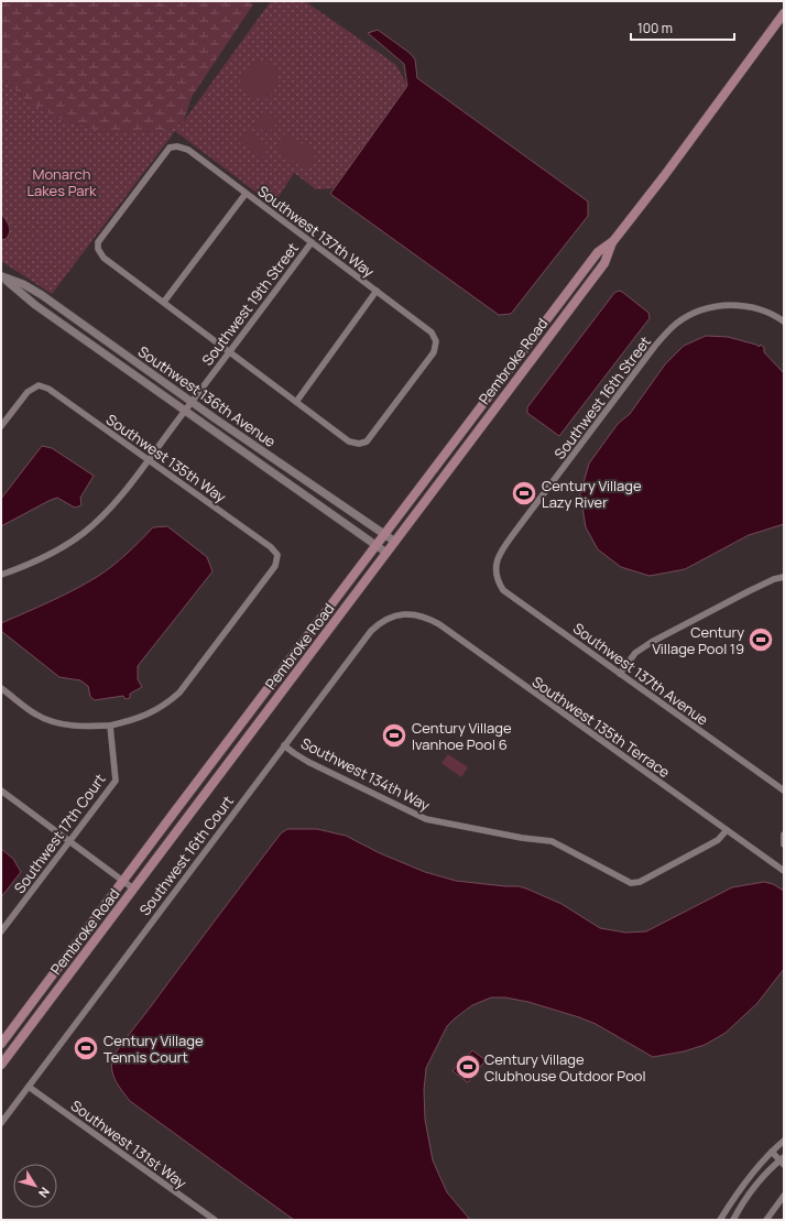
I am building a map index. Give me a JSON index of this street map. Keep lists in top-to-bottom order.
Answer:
{
  "streets": {
    "main road": ["Pembroke Road"],
    "street": [
      "Southwest 137th Way",
      "Southwest 19th Street",
      "Southwest 136th Avenue",
      "Southwest 16th Street",
      "Southwest 135th Way",
      "Southwest 137th Avenue",
      "Southwest 135th Terrace",
      "Southwest 134th Way",
      "Southwest 17th Court",
      "Southwest 16th Court",
      "Southwest 131st Way"
    ]
  },
  "crossings": [
    ["Southwest 137th Way", "Southwest 19th Street"],
    ["Southwest 19th Street", "Southwest 136th Avenue"],
    ["Southwest 19th Street", "Southwest 135th Way"],
    ["Pembroke Road", "Southwest 136th Avenue"],
    ["Southwest 16th Street", "Southwest 137th Avenue"],
    ["Southwest 135th Way", "Southwest 17th Court"],
    ["Southwest 135th Terrace", "Southwest 134th Way"],
    ["Southwest 135th Terrace", "Southwest 16th Court"],
    ["Southwest 134th Way", "Southwest 16th Court"],
    ["Southwest 16th Court", "Southwest 131st Way"]
  ],
  "parks": ["Monarch Lakes Park"],
  "places": {
    "sports": [
      "Century Village Lazy River",
      "Century Village Pool 19",
      "Century Village Ivanhoe Pool 6",
      "Century Village Tennis Court",
      "Century Village Clubhouse Outdoor Pool"
    ]
  },
  "scale_bar": "100 m",
  "north": "bottom right"
}
